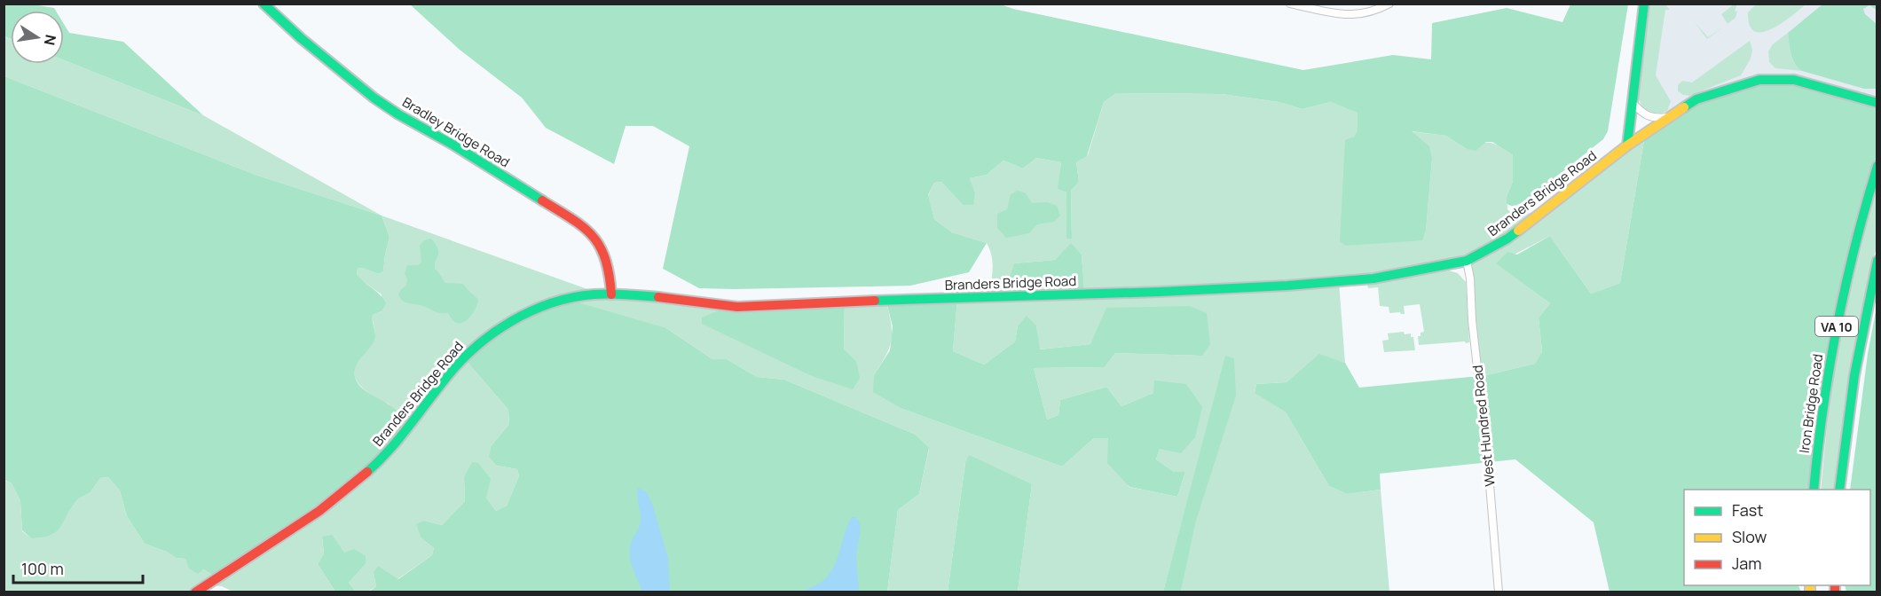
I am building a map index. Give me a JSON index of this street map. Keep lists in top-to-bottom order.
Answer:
{
  "streets": {
    "street": [
      "Bradley Bridge Road",
      "Branders Bridge Road",
      "VA 10",
      "Iron Bridge Road",
      "West Hundred Road"
    ]
  },
  "crossings": [
    ["Bradley Bridge Road", "Branders Bridge Road"],
    ["Branders Bridge Road", "West Hundred Road"]
  ],
  "legend": ["Fast", "Slow", "Jam"],
  "scale_bar": "100 m",
  "north": "right"
}
